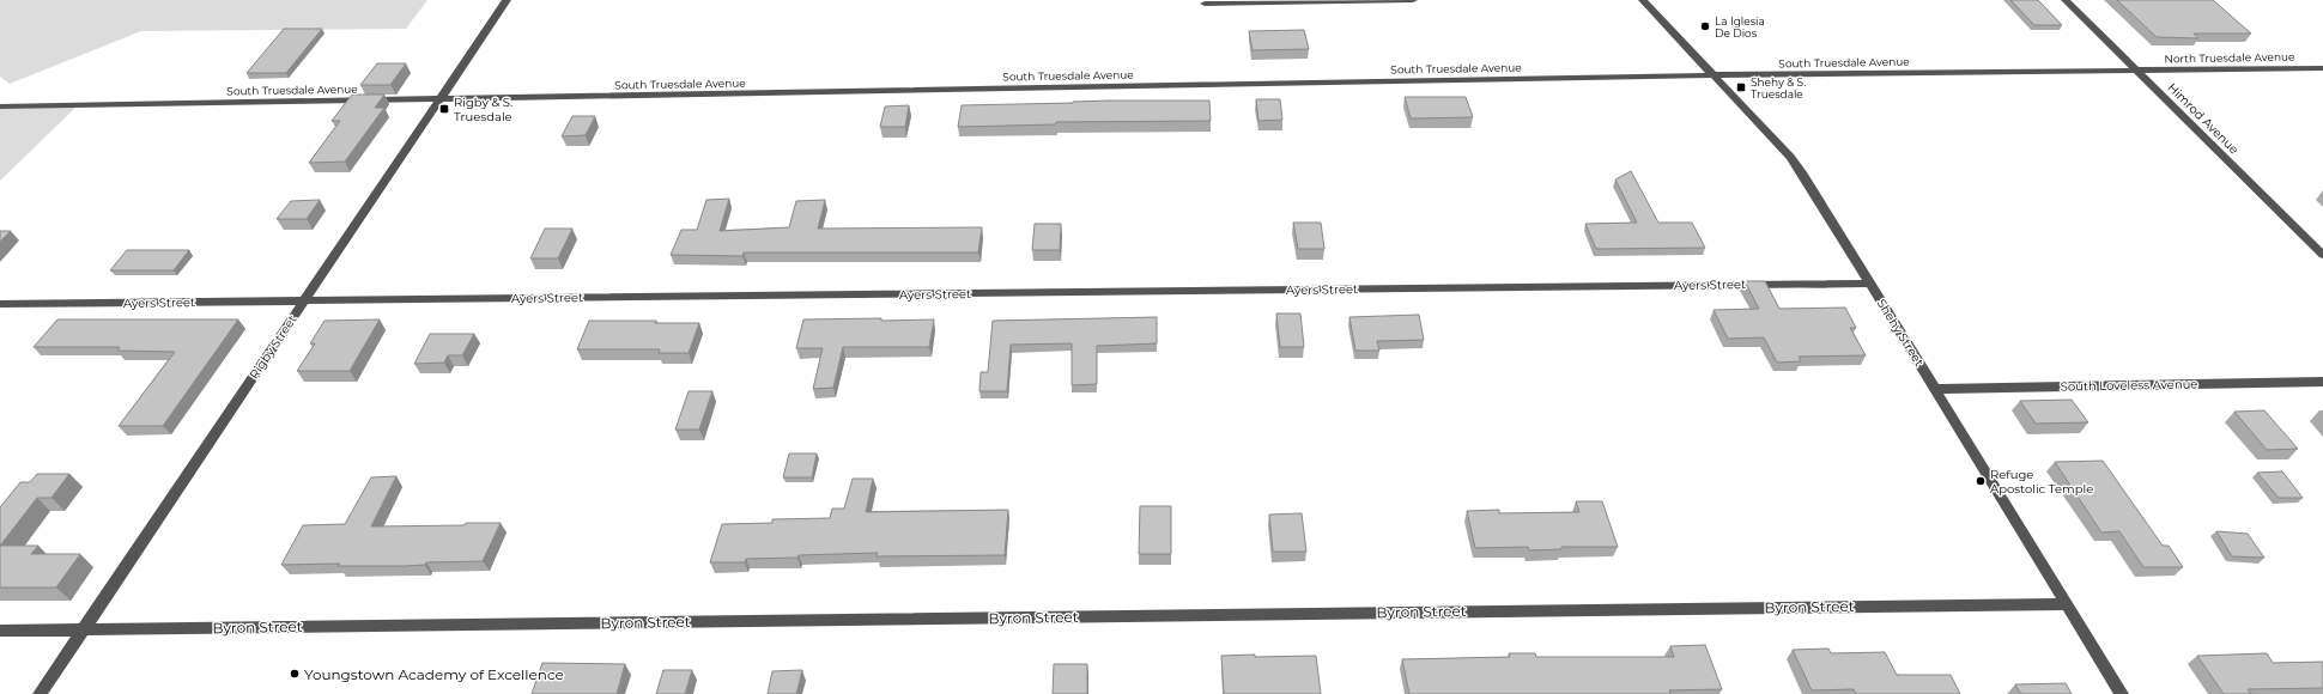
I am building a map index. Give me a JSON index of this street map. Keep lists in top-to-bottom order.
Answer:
{
  "streets": {
    "street": [
      "North Truesdale Avenue",
      "South Truesdale Avenue",
      "Himrod Avenue",
      "Ayers Street",
      "Shehy Street",
      "Rigby Street",
      "South Loveless Avenue",
      "Byron Street"
    ]
  },
  "crossings": [
    ["North Truesdale Avenue", "South Truesdale Avenue"],
    ["North Truesdale Avenue", "Himrod Avenue"],
    ["South Truesdale Avenue", "Himrod Avenue"],
    ["South Truesdale Avenue", "Shehy Street"],
    ["South Truesdale Avenue", "Rigby Street"],
    ["Ayers Street", "Shehy Street"],
    ["Ayers Street", "Rigby Street"],
    ["Shehy Street", "South Loveless Avenue"],
    ["Shehy Street", "Byron Street"],
    ["Rigby Street", "Byron Street"]
  ],
  "places": {
    "other": ["La Iglesia De Dios", "Refuge Apostolic Temple", "Youngstown Academy of Excellence"],
    "transit": ["Shehy & S. Truesdale", "Rigby & S. Truesdale"]
  }
}
